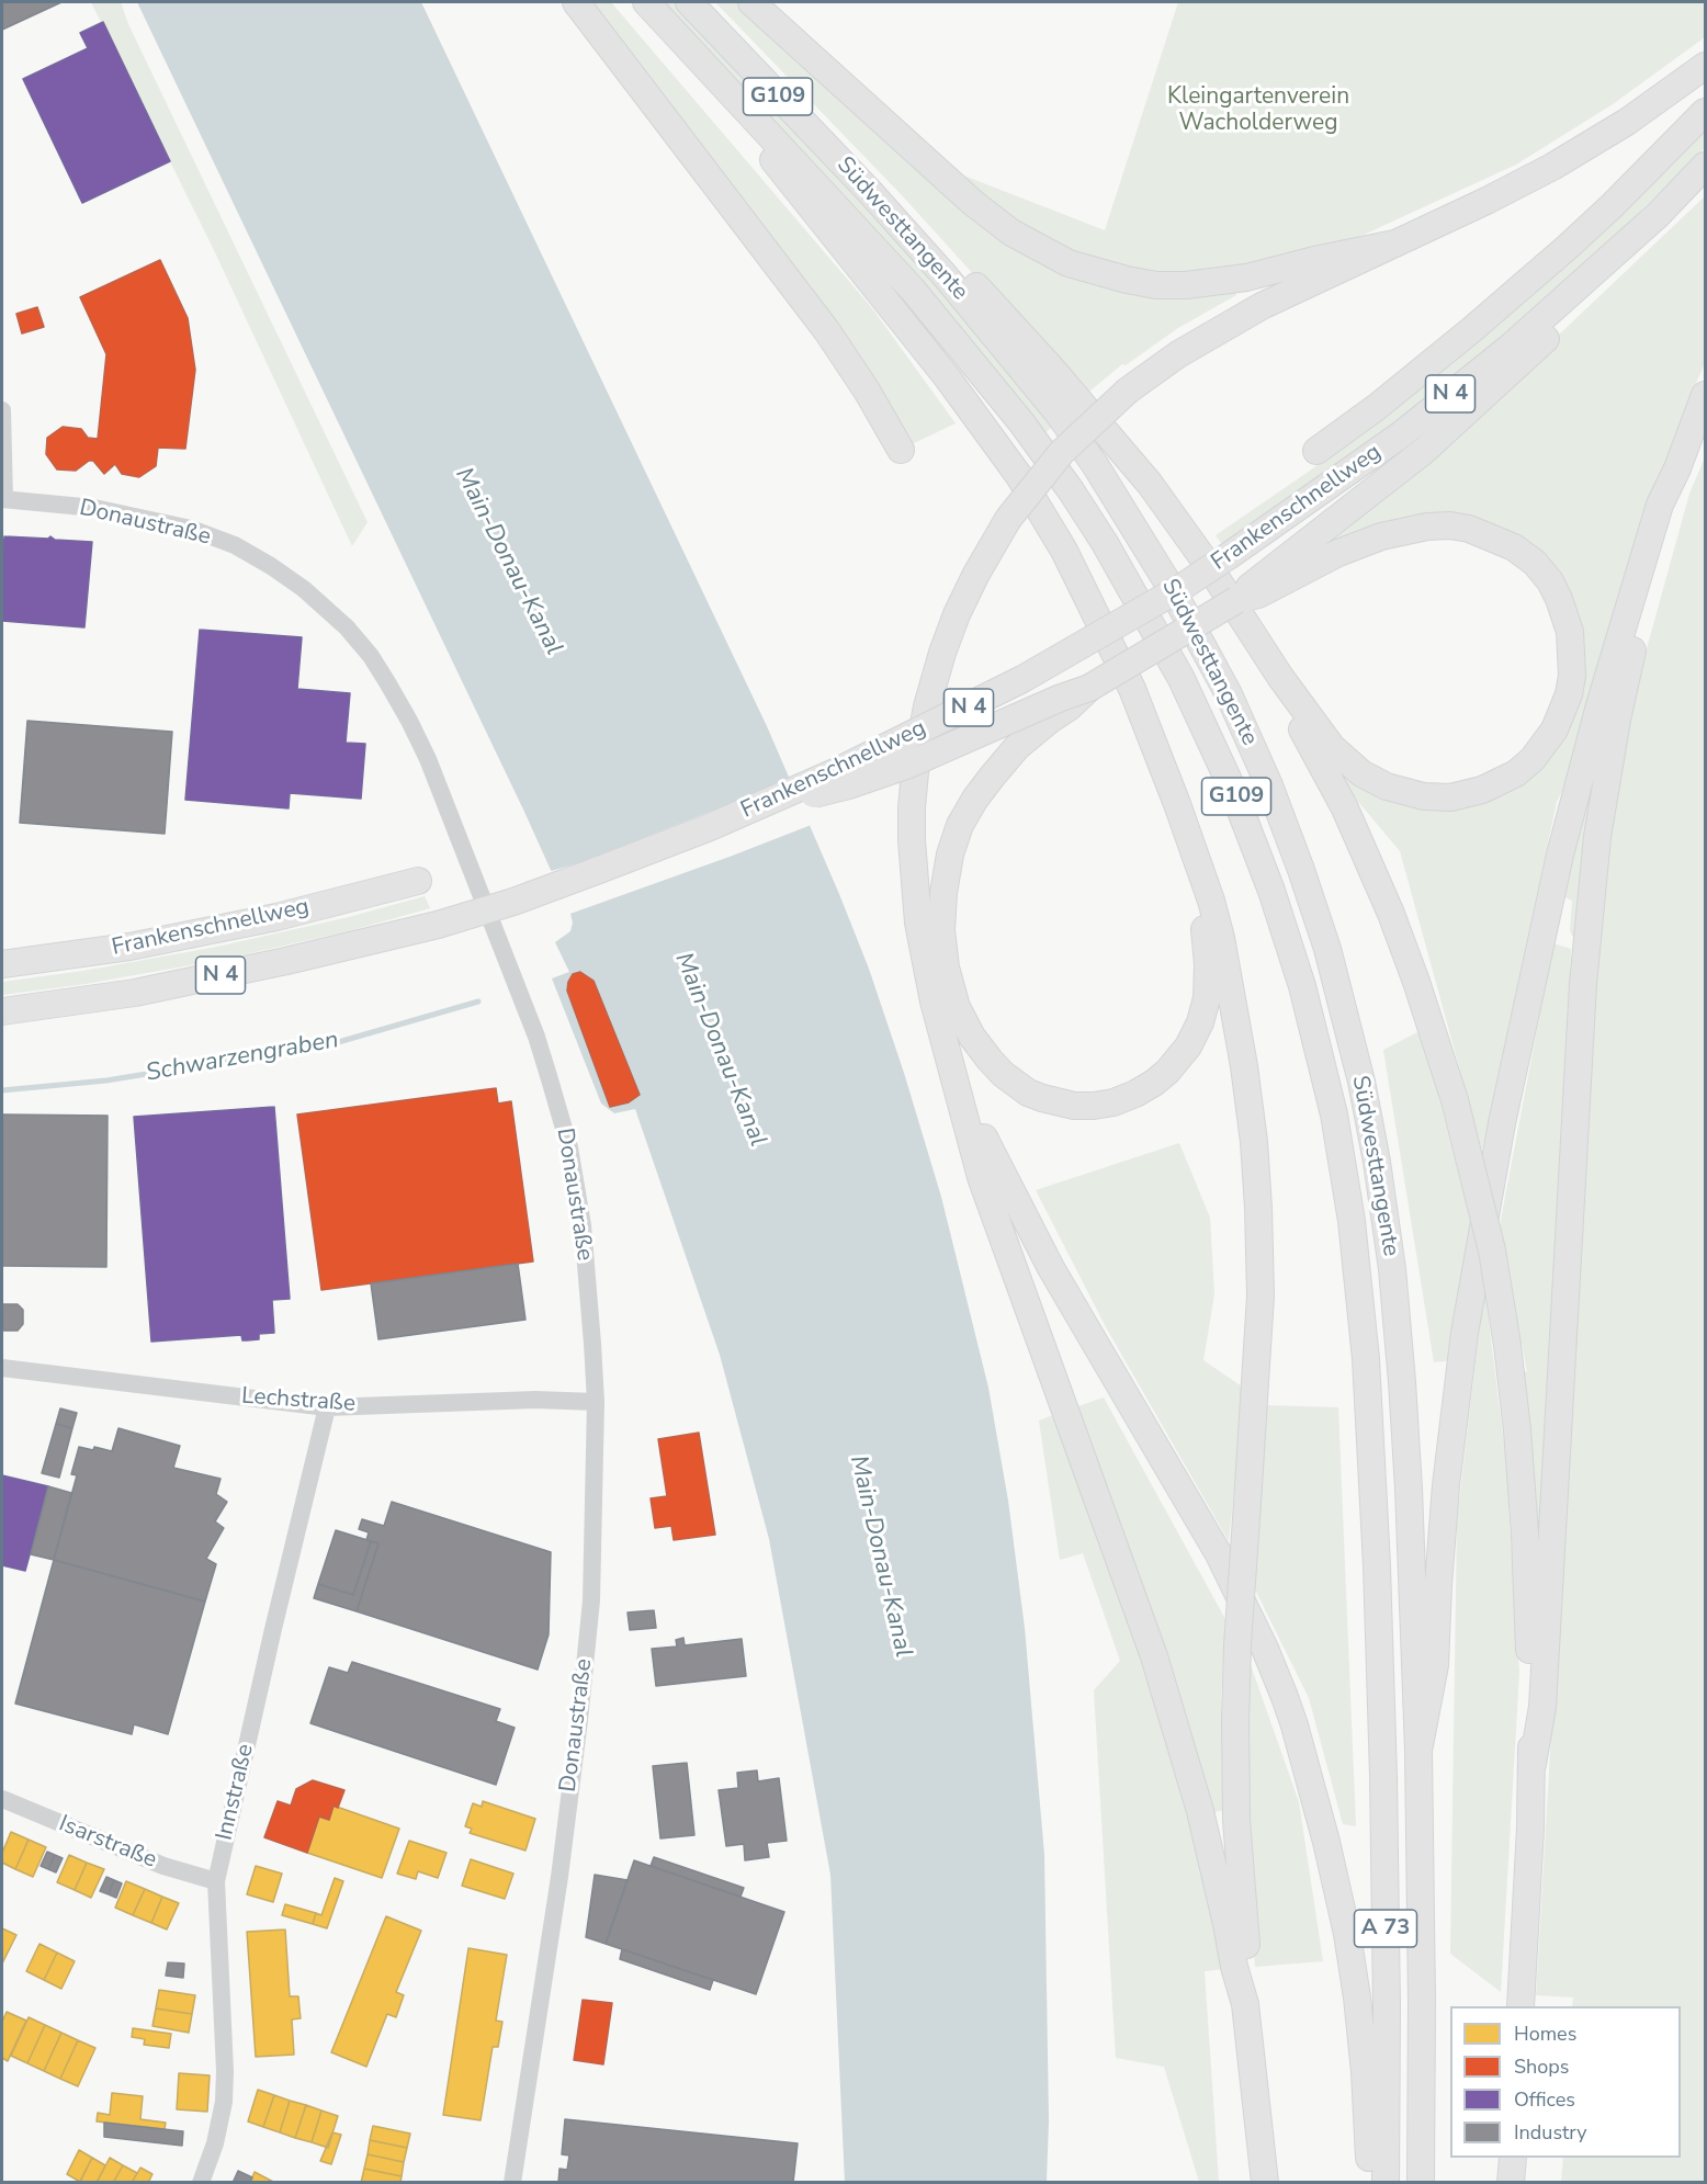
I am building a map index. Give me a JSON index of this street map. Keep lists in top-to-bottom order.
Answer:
{
  "streets": {
    "highway": [
      "G109",
      "Südwesttangente",
      "N 4",
      "Frankenschnellweg",
      "A 73"
    ],
    "street": [
      "Donaustraße",
      "Lechstraße",
      "Innstraße",
      "Isarstraße"
    ]
  },
  "crossings": [
    ["Südwesttangente", "A 73"],
    ["Donaustraße", "Lechstraße"],
    ["Lechstraße", "Innstraße"],
    ["Innstraße", "Isarstraße"]
  ],
  "water": ["Main-Donau-Kanal", "Schwarzengraben"],
  "parks": ["Kleingartenverein Wacholderweg"],
  "legend": [
    "Homes",
    "Shops",
    "Offices",
    "Industry"
  ]
}
